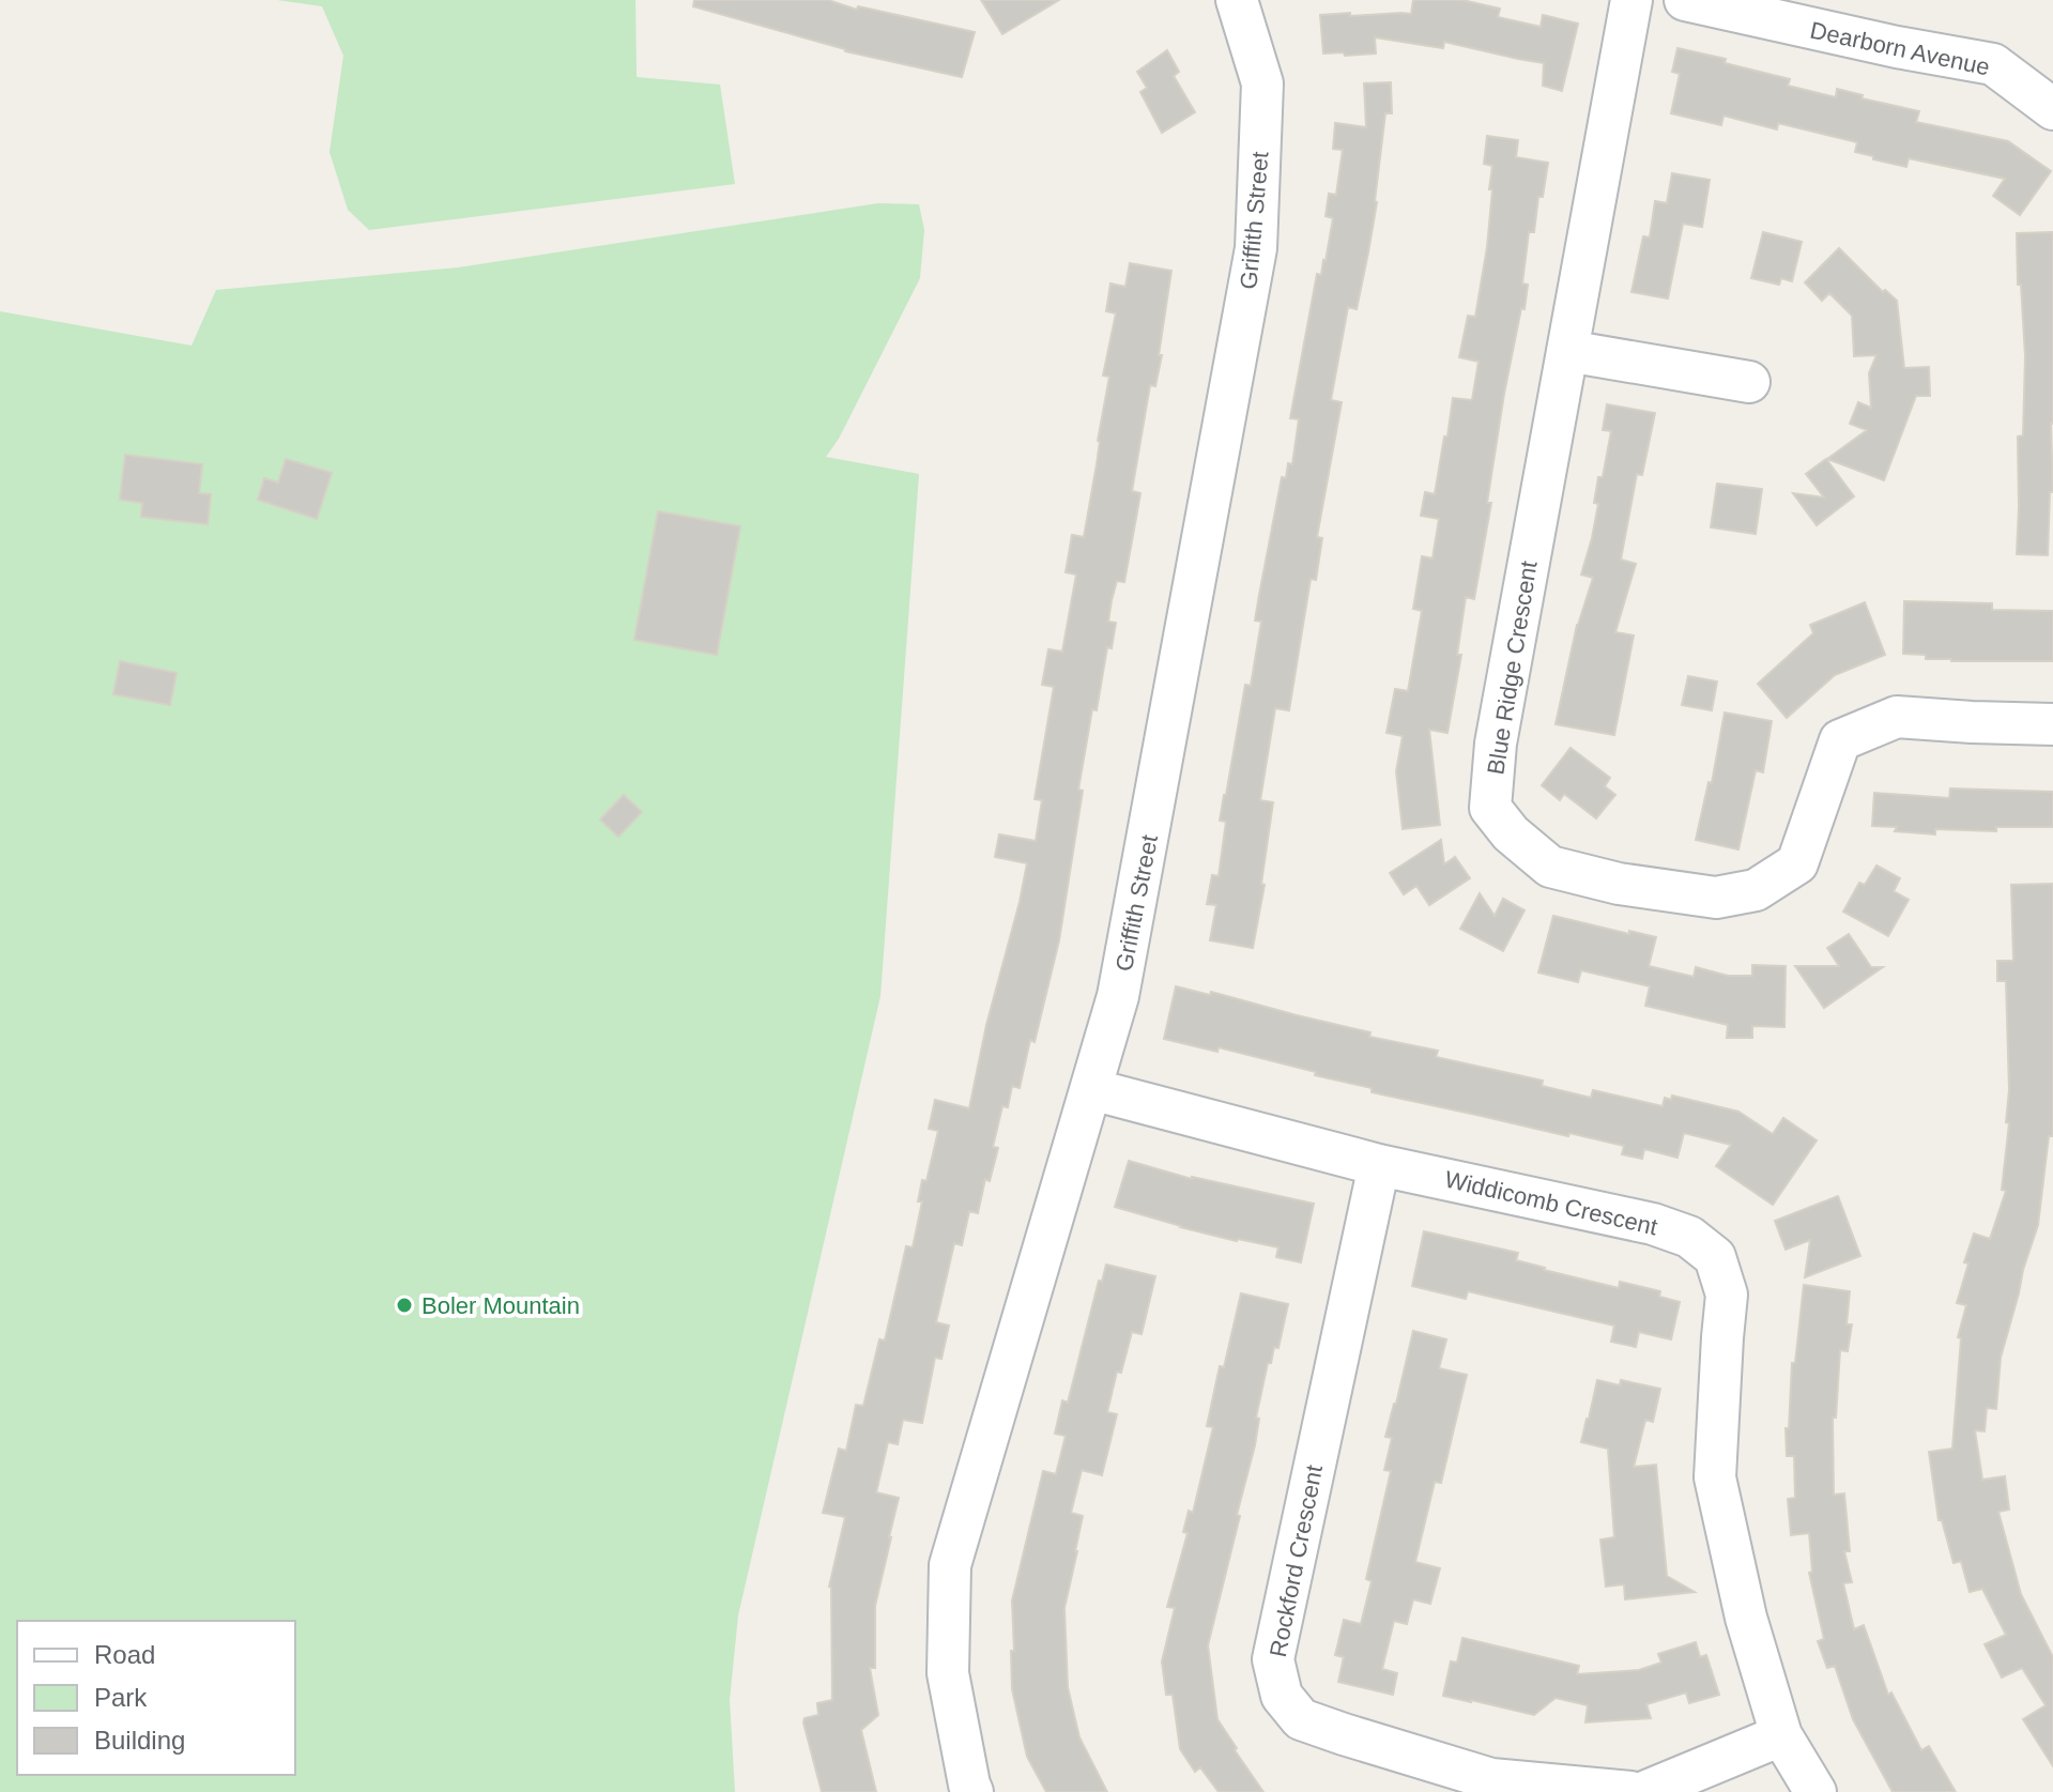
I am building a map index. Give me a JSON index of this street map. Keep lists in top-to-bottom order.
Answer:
{
  "streets": {
    "street": [
      "Dearborn Avenue",
      "Griffith Street",
      "Blue Ridge Crescent",
      "Widdicomb Crescent",
      "Rockford Crescent"
    ]
  },
  "crossings": [
    ["Griffith Street", "Widdicomb Crescent"],
    ["Widdicomb Crescent", "Rockford Crescent"]
  ],
  "places": ["Boler Mountain"],
  "legend": ["Road", "Park", "Building"]
}
